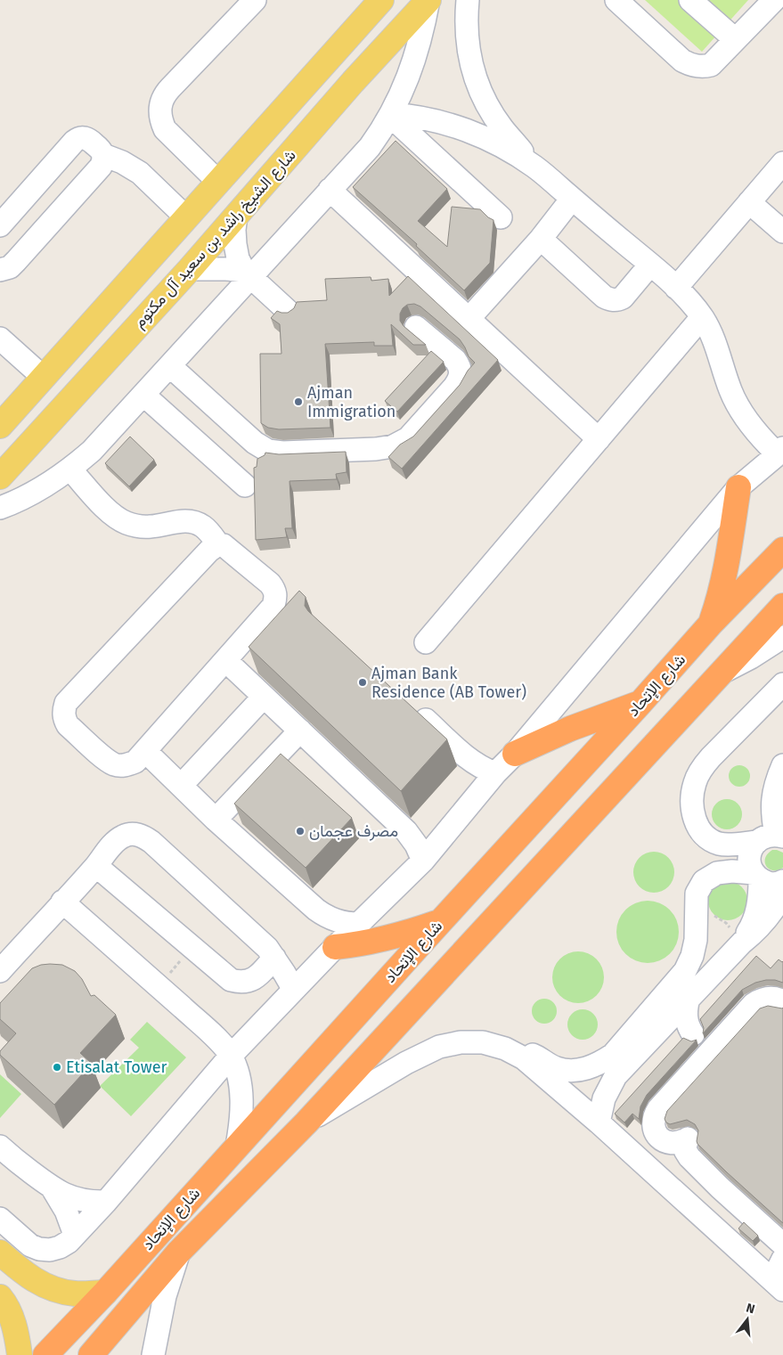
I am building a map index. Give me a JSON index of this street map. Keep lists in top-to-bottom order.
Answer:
{
  "streets": {
    "highway": ["شارع الإتحاد"],
    "main road": ["شارع الشيخ راشد بن سعيد آل مكتوم"]
  },
  "places": [
    "Ajman Immigration",
    "Ajman Bank Residence (AB Tower)",
    "مصرف عجمان",
    "Etisalat Tower"
  ],
  "north": "top"
}
